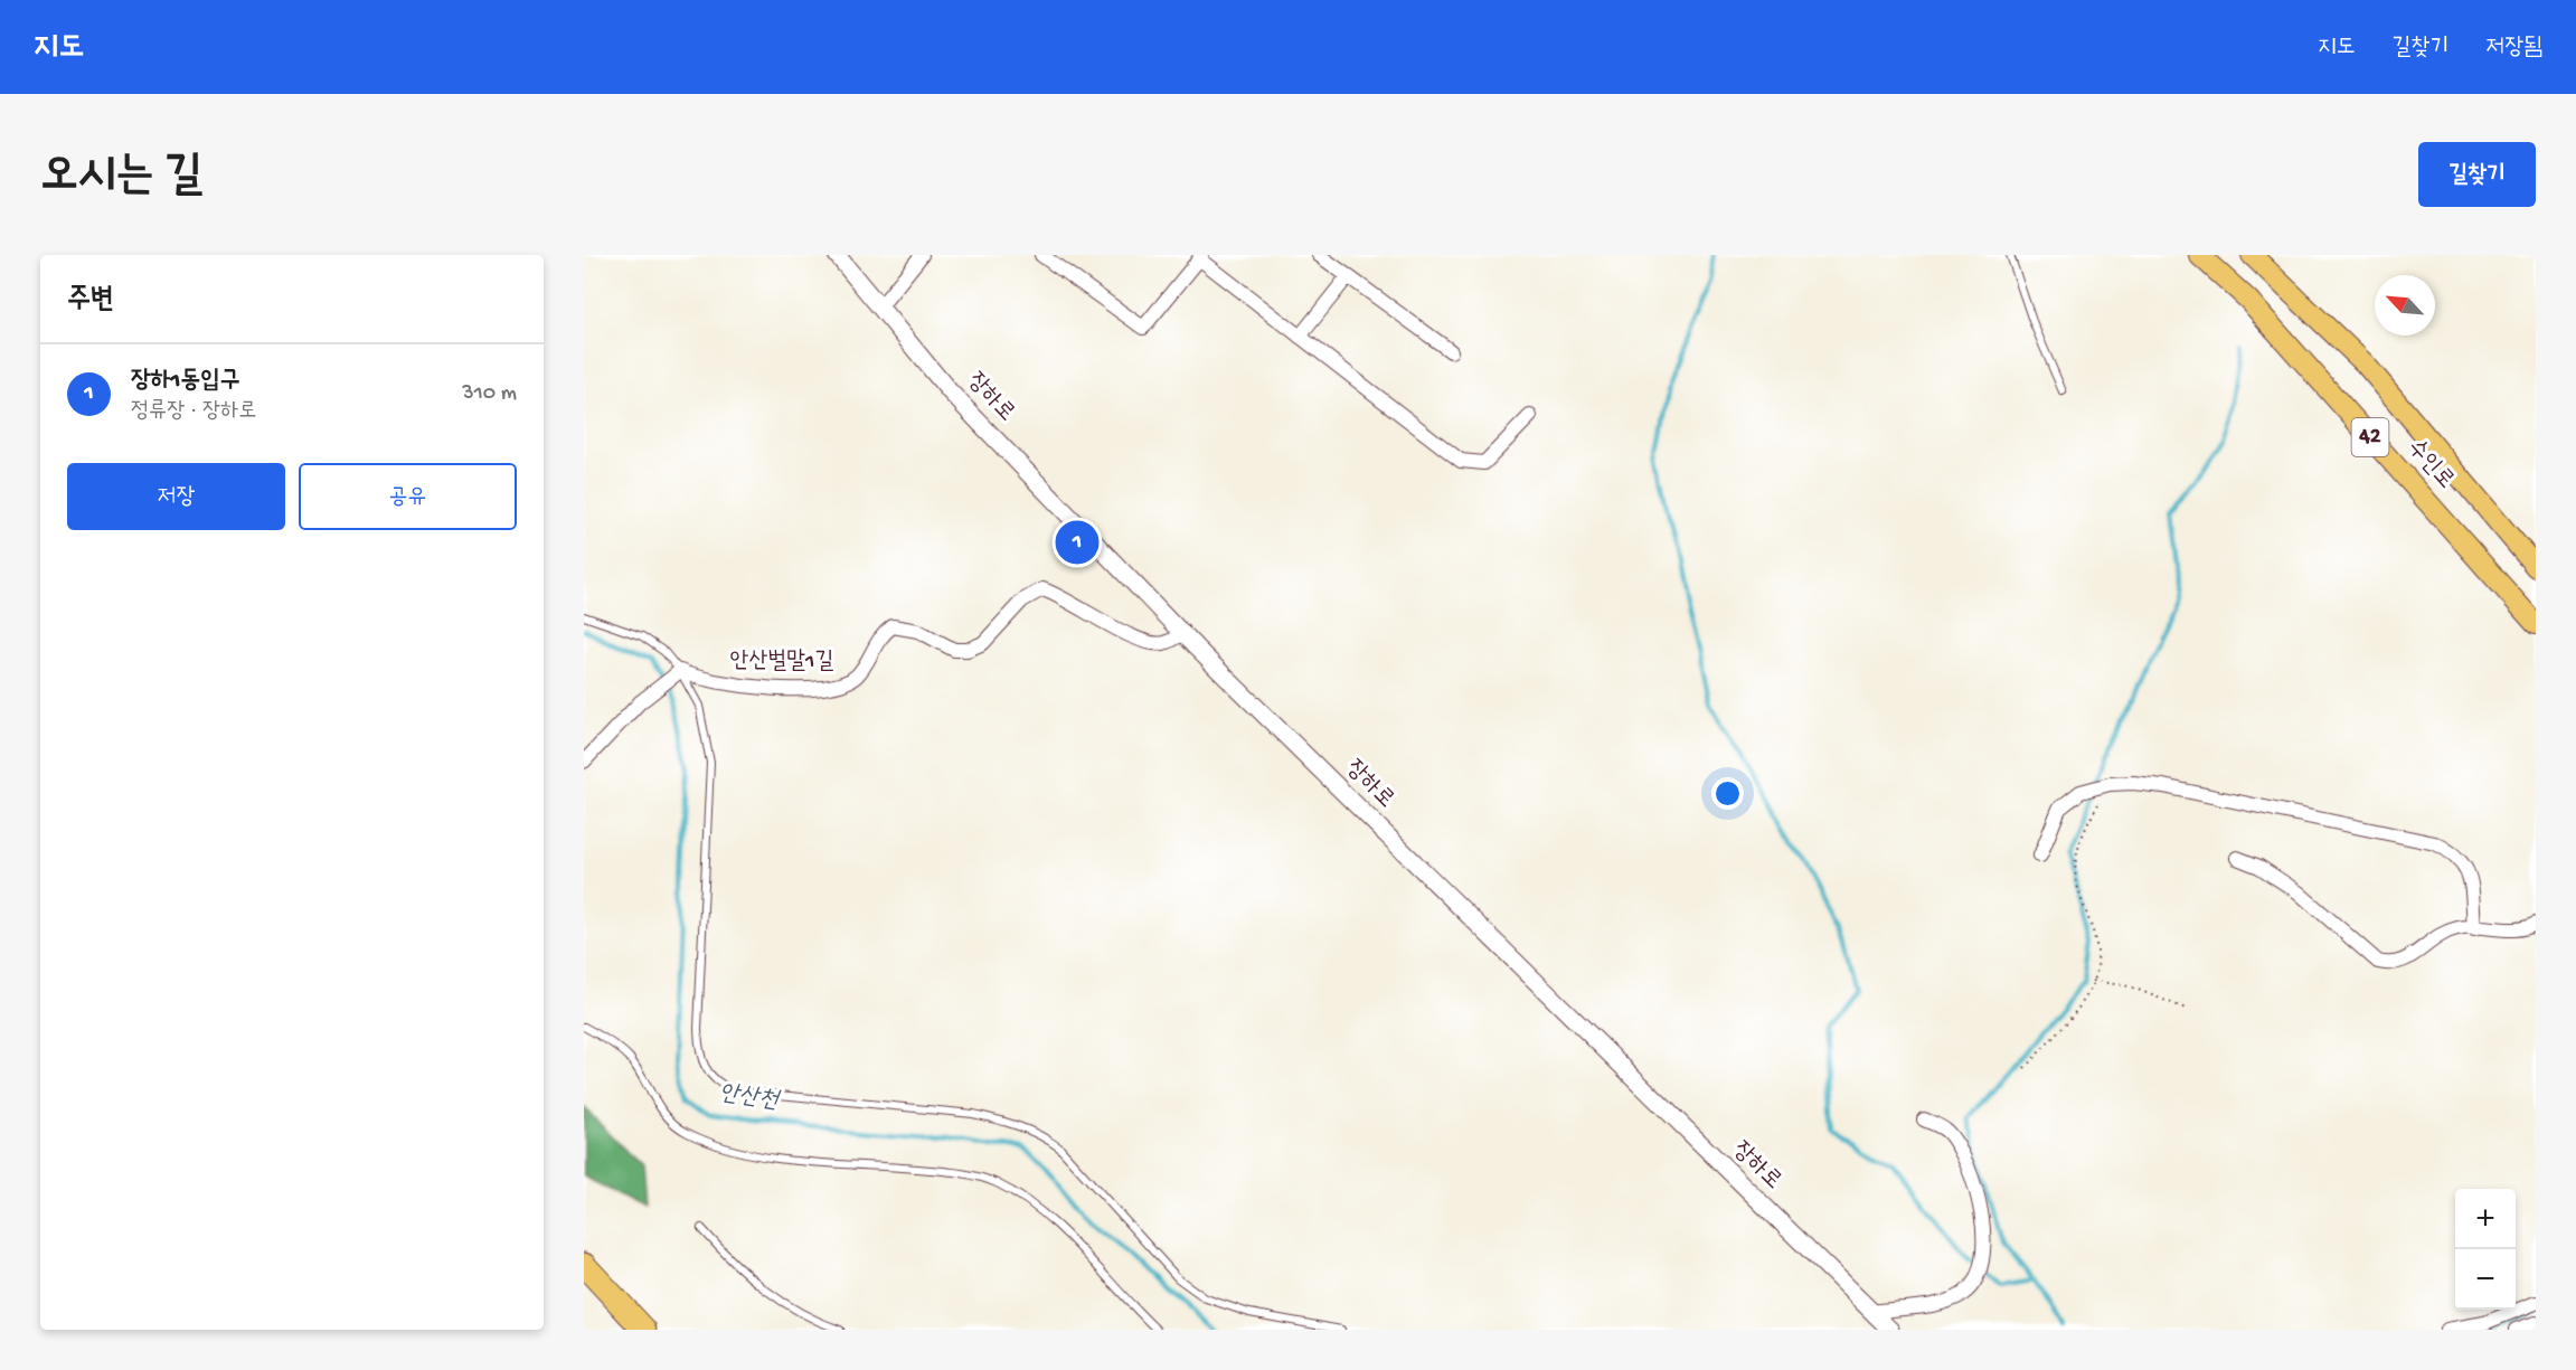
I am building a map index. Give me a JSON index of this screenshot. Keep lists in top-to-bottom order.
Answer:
{
  "streets": {
    "main road": ["42", "수인로"],
    "street": ["장하로", "안산벌말1길"]
  },
  "crossings": [
    ["장하로", "안산벌말1길"]
  ],
  "water": ["안산천"],
  "north": "top left",
  "page": {
    "header": "지도",
    "nav": ["지도", "길찾기", "저장됨"],
    "buttons": [
      "길찾기",
      ["저장", "공유"]
    ],
    "title": "오시는 길",
    "heading": "주변",
    "list": [
      {
        "mark": "1",
        "name": "장하1동입구",
        "note": "정류장 · 장하로",
        "value": "310 m"
      }
    ],
    "pins": "1",
    "map_buttons": ["+", "−"]
  }
}
